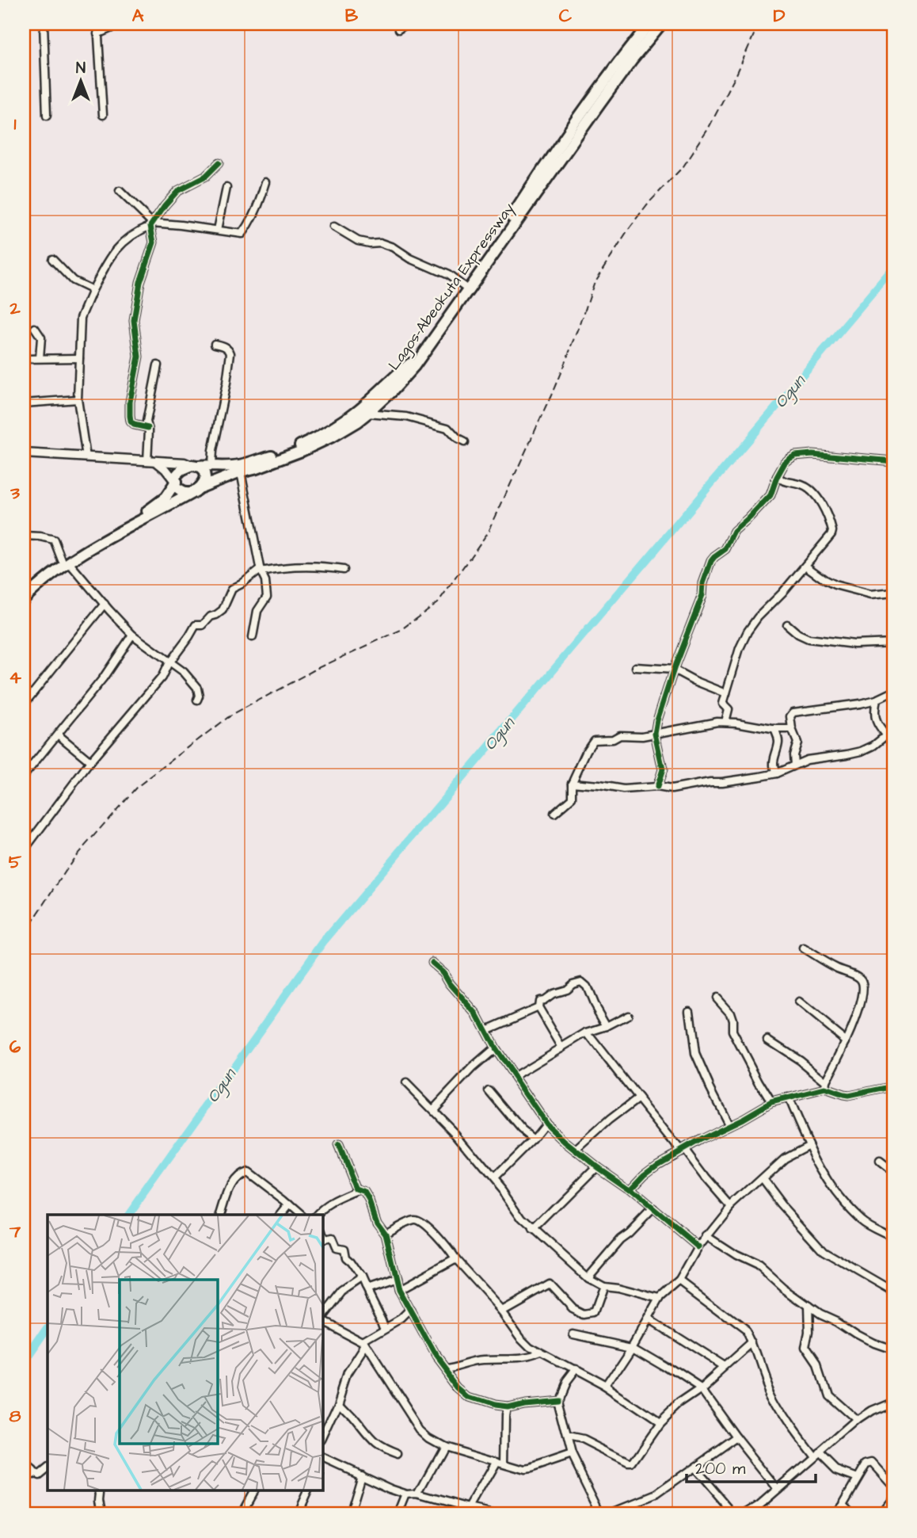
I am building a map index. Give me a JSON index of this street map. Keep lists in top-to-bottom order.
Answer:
{
  "streets": {
    "highway": ["Lagos-Abeokuta Expressway"]
  },
  "water": ["Ogun"],
  "scale_bar": "200 m",
  "north": "top",
  "grid": {
    "columns": [
      "A",
      "B",
      "C",
      "D"
    ],
    "rows": [
      "1",
      "2",
      "3",
      "4",
      "5",
      "6",
      "7",
      "8"
    ]
  }
}
